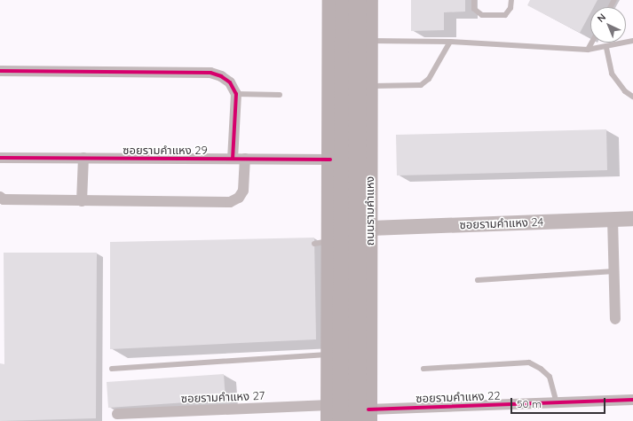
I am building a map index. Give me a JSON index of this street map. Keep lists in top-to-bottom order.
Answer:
{
  "streets": {
    "main road": ["ถนนรามคำแหง", "ซอยรามคำแหง 24"],
    "street": ["ซอยรามคำแหง 29", "ซอยรามคำแหง 27", "ซอยรามคำแหง 22"]
  },
  "crossings": [
    ["ถนนรามคำแหง", "ซอยรามคำแหง 24"],
    ["ถนนรามคำแหง", "ซอยรามคำแหง 22"]
  ],
  "scale_bar": "50 m",
  "north": "top left"
}
